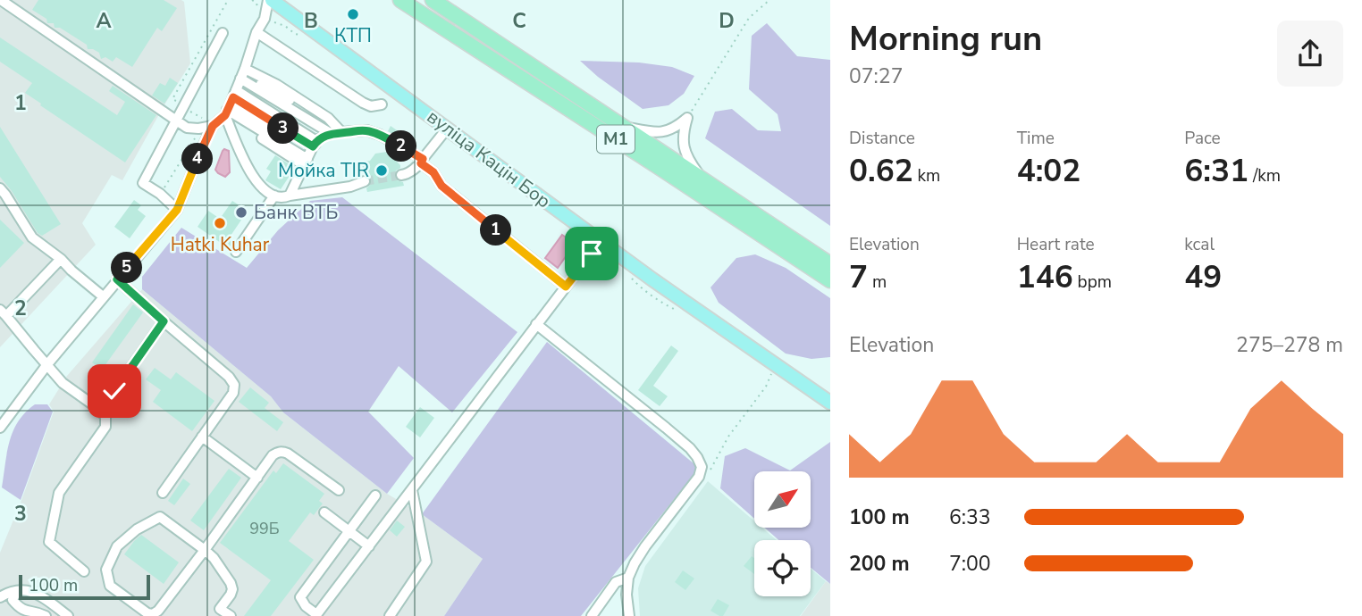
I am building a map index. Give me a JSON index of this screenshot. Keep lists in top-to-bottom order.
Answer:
{
  "streets": {
    "highway": ["М1"],
    "main road": ["вуліца Кацін Бор"]
  },
  "places": [
    "КТП",
    "Мойка TIR",
    "Банк ВТБ",
    "Hatki Kuhar"
  ],
  "house_numbers": ["99Б"],
  "scale_bar": "100 m",
  "north": "top right",
  "page": {
    "heading": ["Morning run", "07:27"],
    "stats": [
      ["Distance", "0.62 km"],
      ["Time", "4:02"],
      ["Pace", "6:31 /km"],
      ["Elevation", "7 m"],
      ["Heart rate", "146 bpm"],
      ["kcal", "49"]
    ],
    "pins": [
      "3",
      "2",
      "4",
      "1",
      "5"
    ],
    "chart": ["Elevation", "275–278 m"],
    "list": [
      {
        "name": "100 m",
        "note": "6:33"
      },
      {
        "name": "200 m",
        "note": "7:00"
      }
    ],
    "scale": "100 m"
  },
  "grid": {
    "columns": [
      "A",
      "B",
      "C",
      "D"
    ],
    "rows": ["1", "2", "3"]
  }
}
